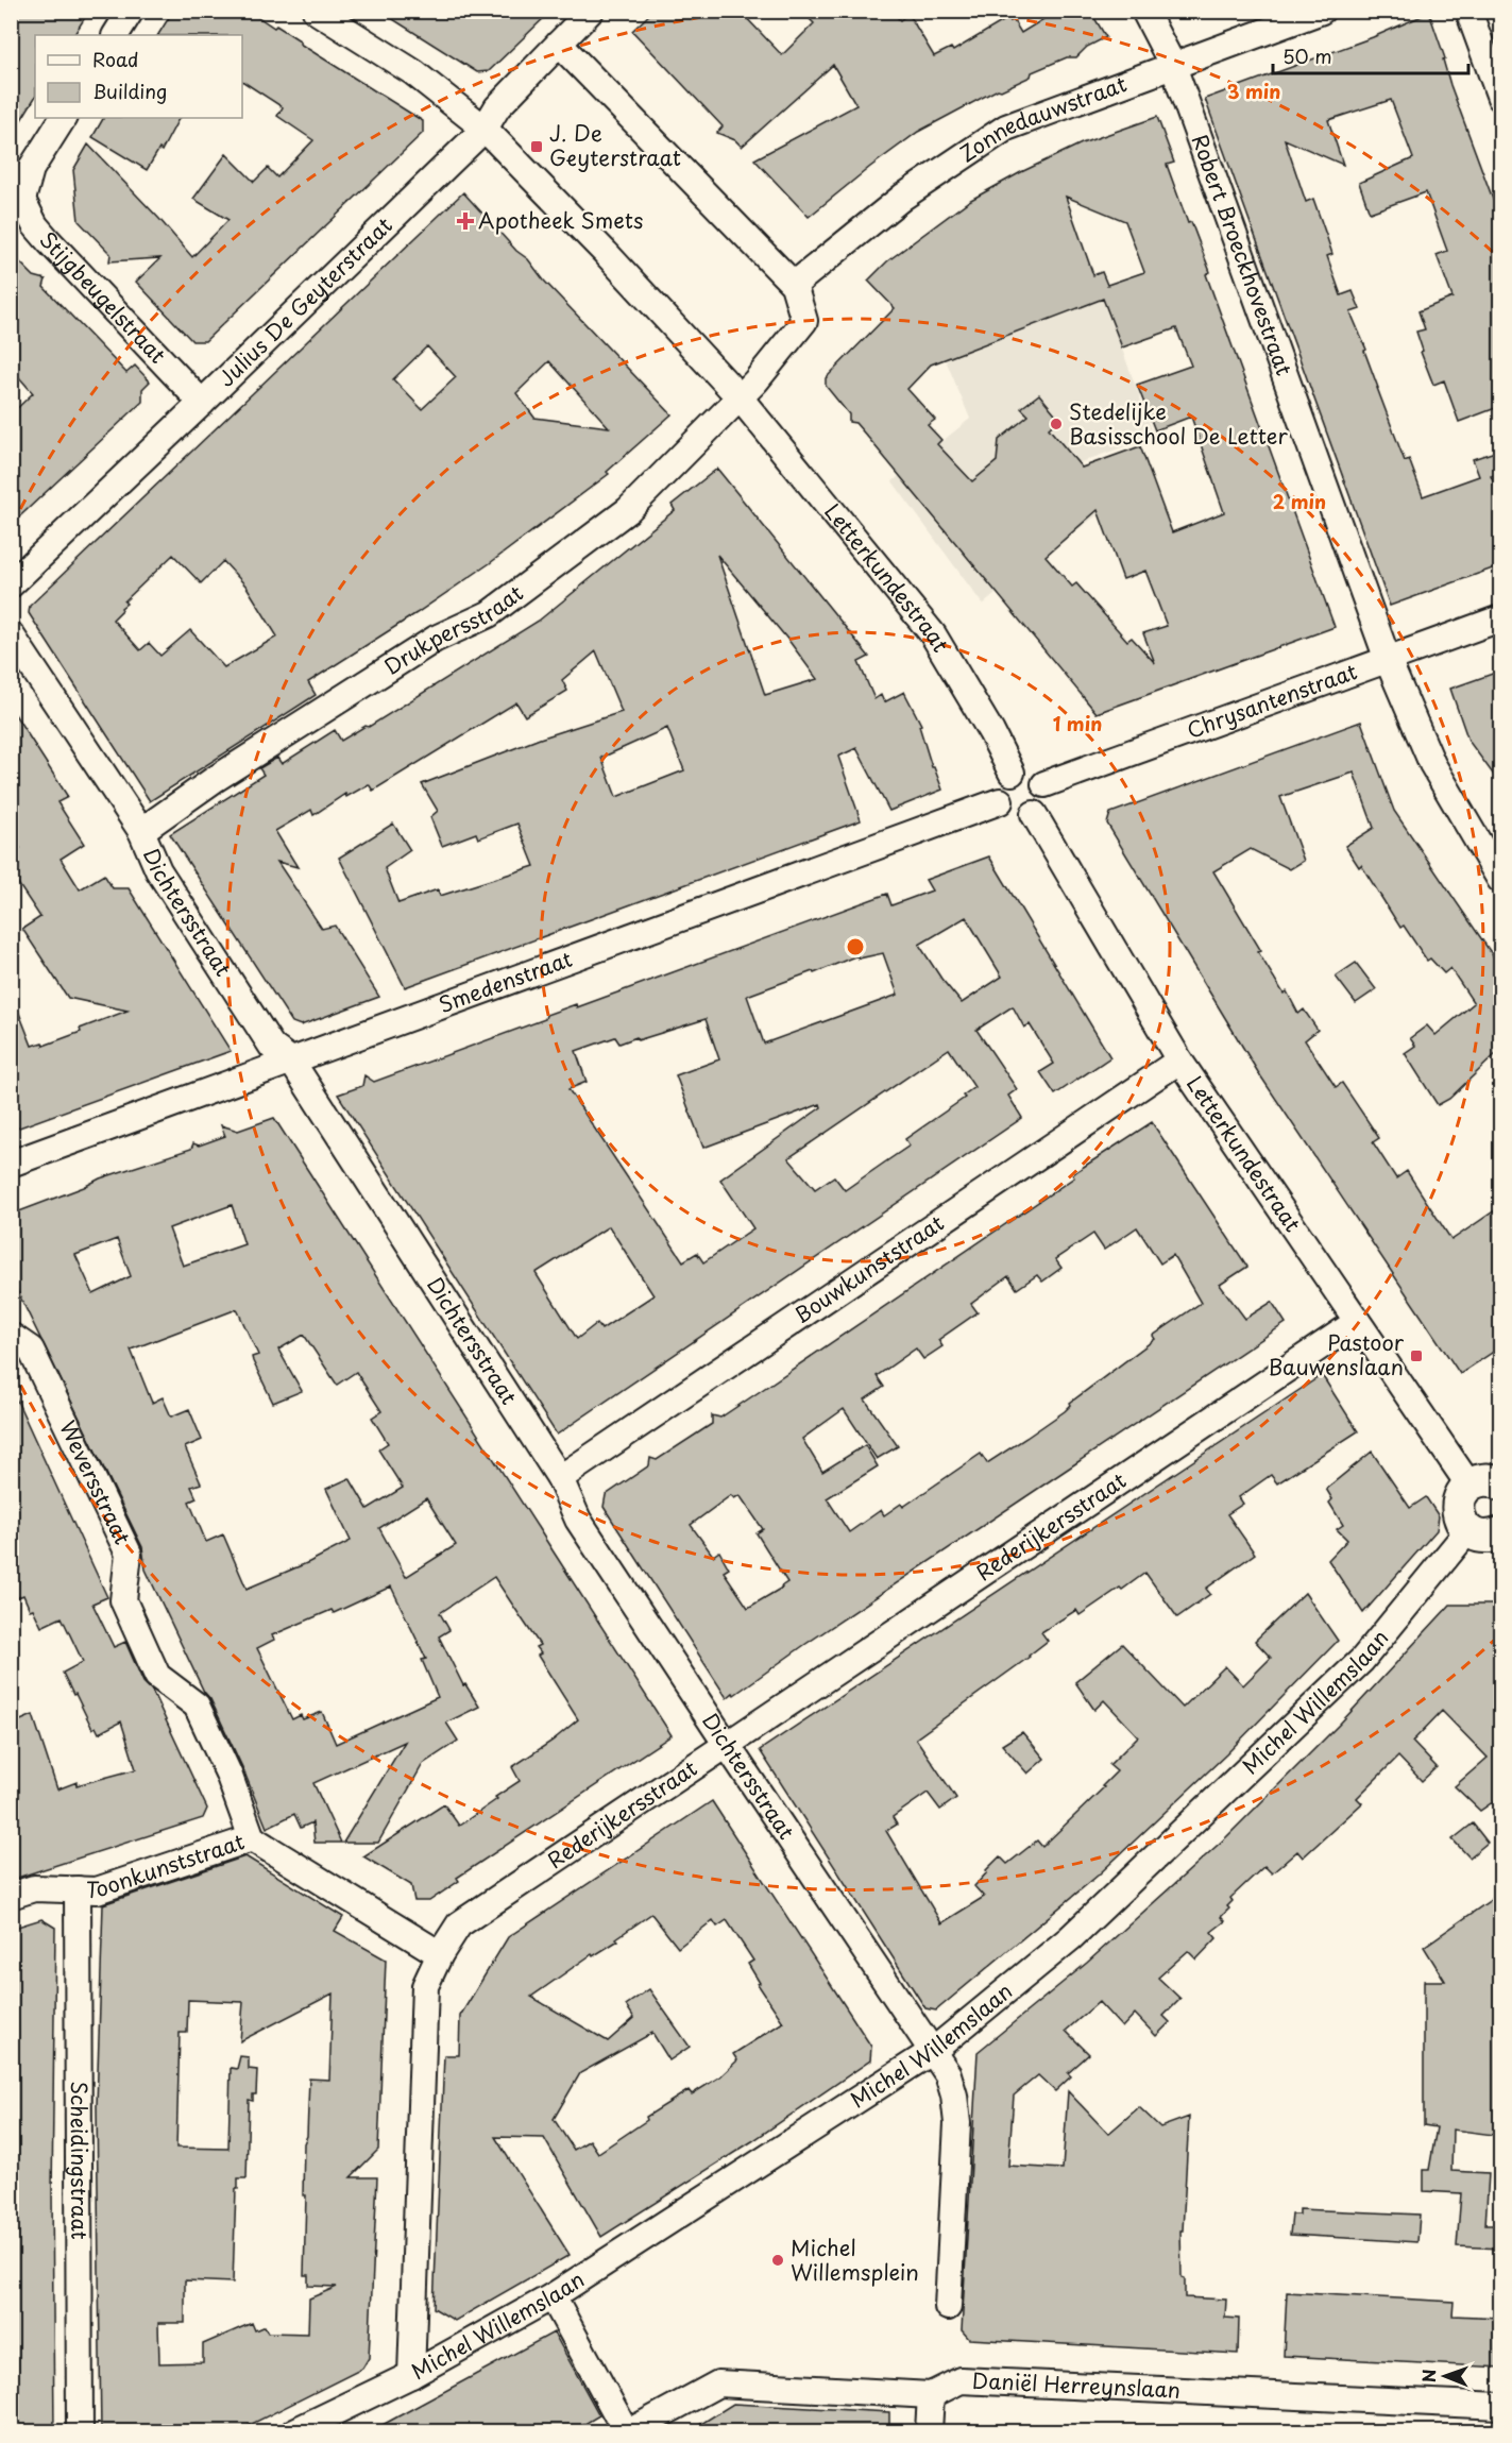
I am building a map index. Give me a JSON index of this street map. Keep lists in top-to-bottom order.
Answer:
{
  "streets": {
    "street": [
      "Zonnedauwstraat",
      "Robert Broeckhovestraat",
      "Stijgbeugelstraat",
      "Julius De Geyterstraat",
      "Letterkundestraat",
      "Drukpersstraat",
      "Chrysantenstraat",
      "Dichtersstraat",
      "Smedenstraat",
      "Bouwkunststraat",
      "Weversstraat",
      "Rederijkersstraat",
      "Michel Willemslaan",
      "Toonkunststraat",
      "Scheidingstraat",
      "Daniël Herreynslaan"
    ]
  },
  "crossings": [
    ["Zonnedauwstraat", "Robert Broeckhovestraat"],
    ["Robert Broeckhovestraat", "Chrysantenstraat"],
    ["Stijgbeugelstraat", "Julius De Geyterstraat"],
    ["Julius De Geyterstraat", "Letterkundestraat"],
    ["Letterkundestraat", "Drukpersstraat"],
    ["Letterkundestraat", "Chrysantenstraat"],
    ["Letterkundestraat", "Smedenstraat"],
    ["Letterkundestraat", "Bouwkunststraat"],
    ["Letterkundestraat", "Rederijkersstraat"],
    ["Drukpersstraat", "Dichtersstraat"],
    ["Chrysantenstraat", "Smedenstraat"],
    ["Dichtersstraat", "Smedenstraat"],
    ["Dichtersstraat", "Bouwkunststraat"],
    ["Dichtersstraat", "Rederijkersstraat"],
    ["Dichtersstraat", "Michel Willemslaan"],
    ["Weversstraat", "Toonkunststraat"],
    ["Rederijkersstraat", "Michel Willemslaan"],
    ["Rederijkersstraat", "Toonkunststraat"],
    ["Toonkunststraat", "Scheidingstraat"]
  ],
  "places": {
    "transit": ["J. De Geyterstraat", "Pastoor Bauwenslaan"],
    "health": ["Apotheek Smets"],
    "other": ["Stedelijke Basisschool De Letter", "Michel Willemsplein"]
  },
  "legend": ["Road", "Building"],
  "scale_bar": "50 m",
  "north": "left",
  "rings": ["3 min", "2 min", "1 min"]
}
